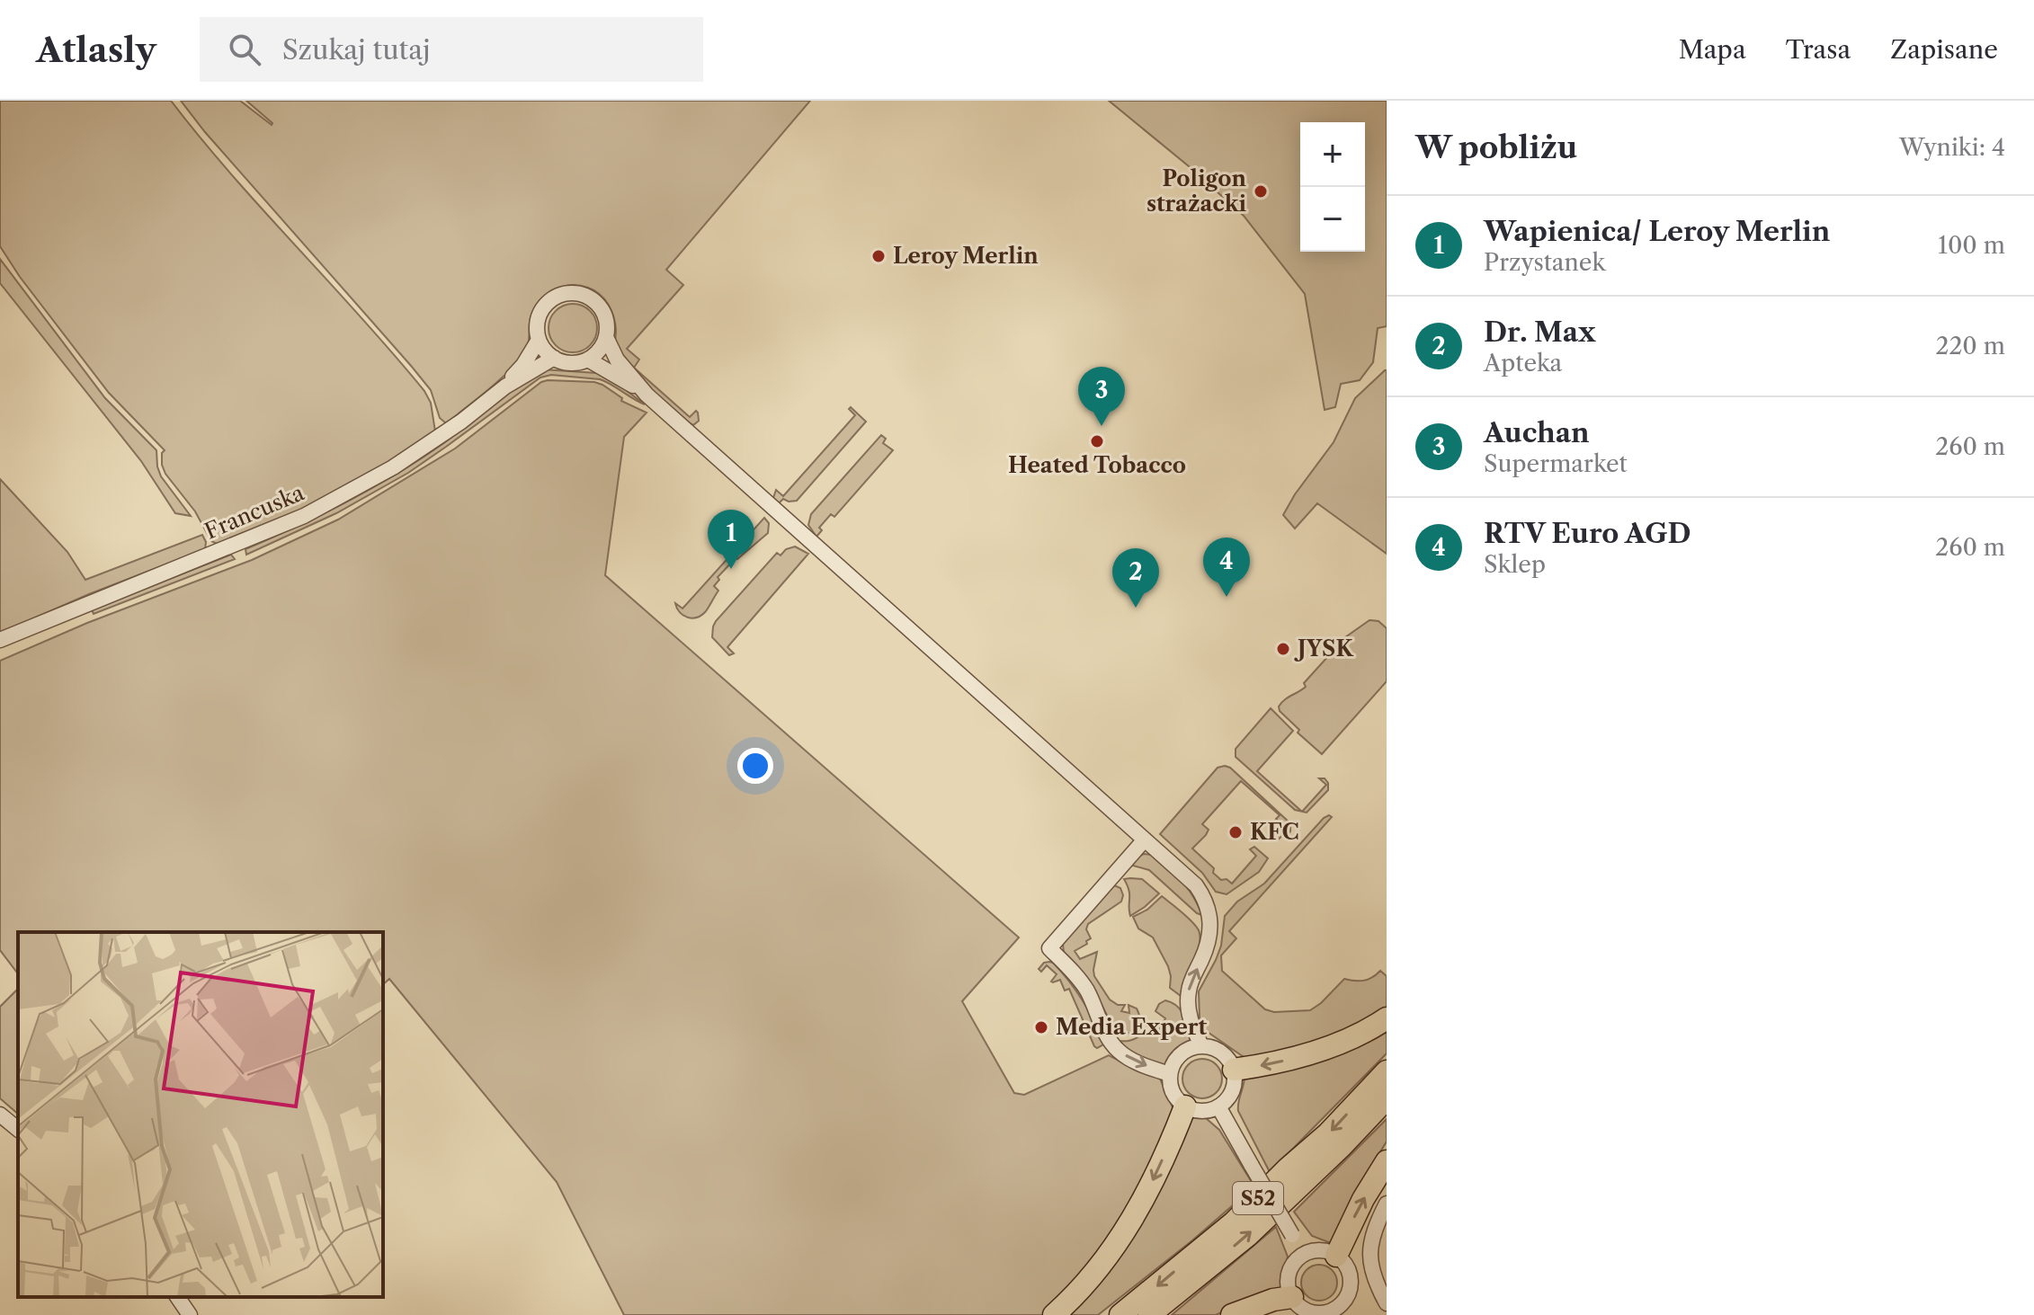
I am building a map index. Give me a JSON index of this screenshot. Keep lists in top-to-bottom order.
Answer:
{
  "streets": {
    "highway": ["S52"],
    "street": ["Francuska"]
  },
  "places": [
    "Poligon strażacki",
    "Leroy Merlin",
    "Heated Tobacco",
    "JYSK",
    "KFC",
    "Media Expert"
  ],
  "page": {
    "header": "Atlasly",
    "search": "Szukaj tutaj",
    "nav": ["Mapa", "Trasa", "Zapisane"],
    "heading": ["W pobliżu", "Wyniki: 4"],
    "map_buttons": ["+", "−"],
    "list": [
      {
        "mark": "1",
        "name": "Wapienica/ Leroy Merlin",
        "note": "Przystanek",
        "value": "100 m"
      },
      {
        "mark": "2",
        "name": "Dr. Max",
        "note": "Apteka",
        "value": "220 m"
      },
      {
        "mark": "3",
        "name": "Auchan",
        "note": "Supermarket",
        "value": "260 m"
      },
      {
        "mark": "4",
        "name": "RTV Euro AGD",
        "note": "Sklep",
        "value": "260 m"
      }
    ],
    "pins": [
      "3",
      "1",
      "4",
      "2"
    ]
  }
}
